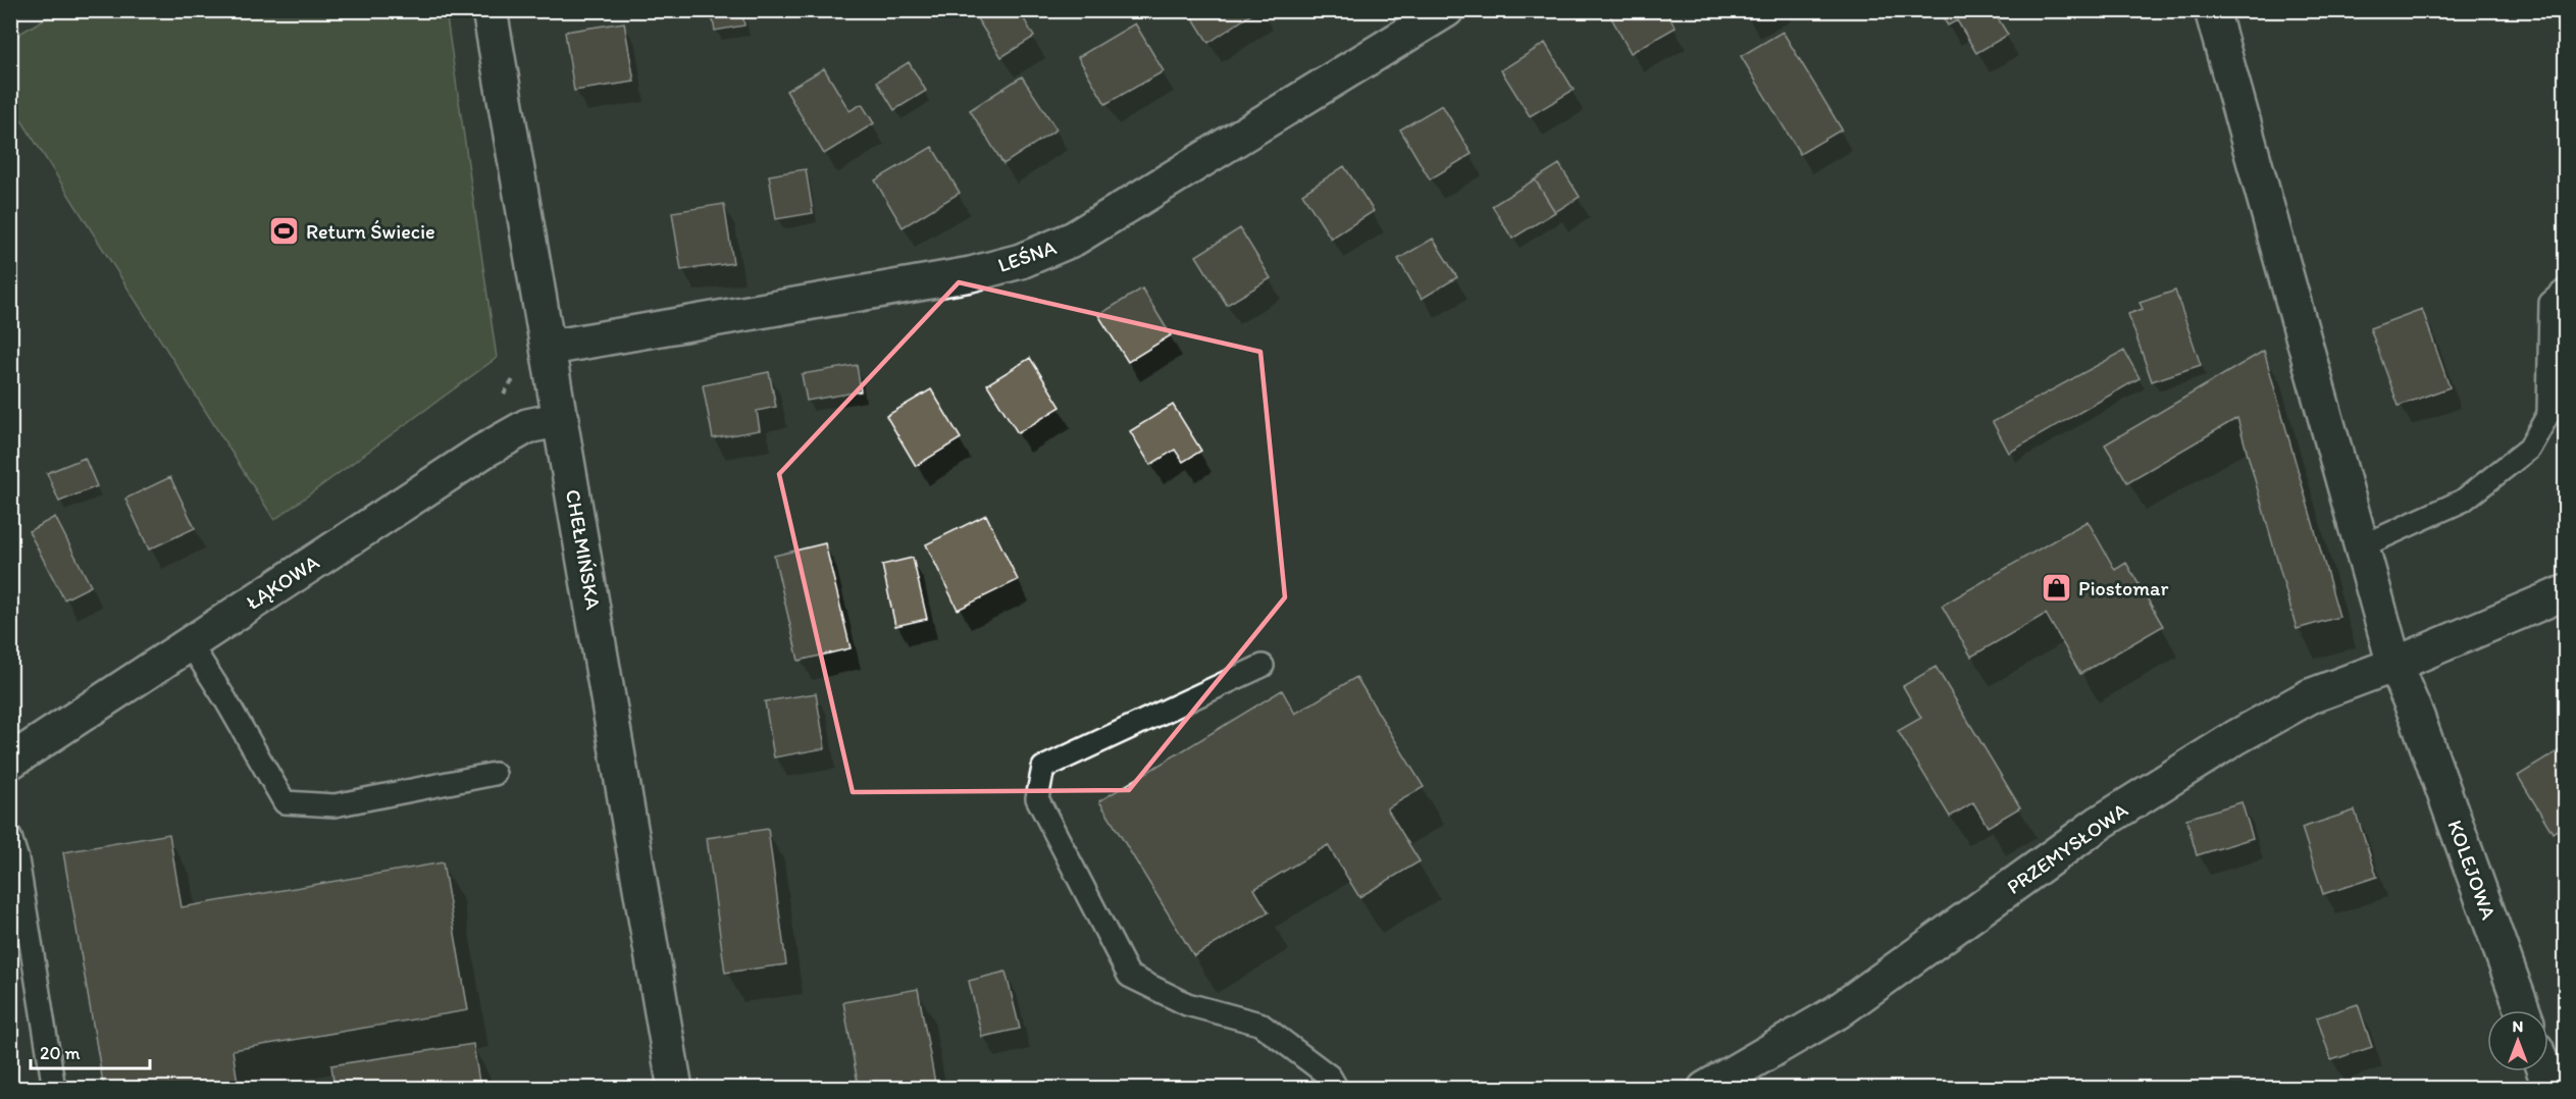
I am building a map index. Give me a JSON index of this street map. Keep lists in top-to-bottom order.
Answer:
{
  "streets": {
    "street": [
      "LEŚNA",
      "CHEŁMIŃSKA",
      "ŁĄKOWA",
      "PRZEMYSŁOWA",
      "KOLEJOWA"
    ]
  },
  "crossings": [
    ["LEŚNA", "CHEŁMIŃSKA"],
    ["CHEŁMIŃSKA", "ŁĄKOWA"],
    ["PRZEMYSŁOWA", "KOLEJOWA"]
  ],
  "places": {
    "sports": ["Return Świecie"],
    "shop": ["Piostomar"]
  },
  "scale_bar": "20 m",
  "north": "top"
}
